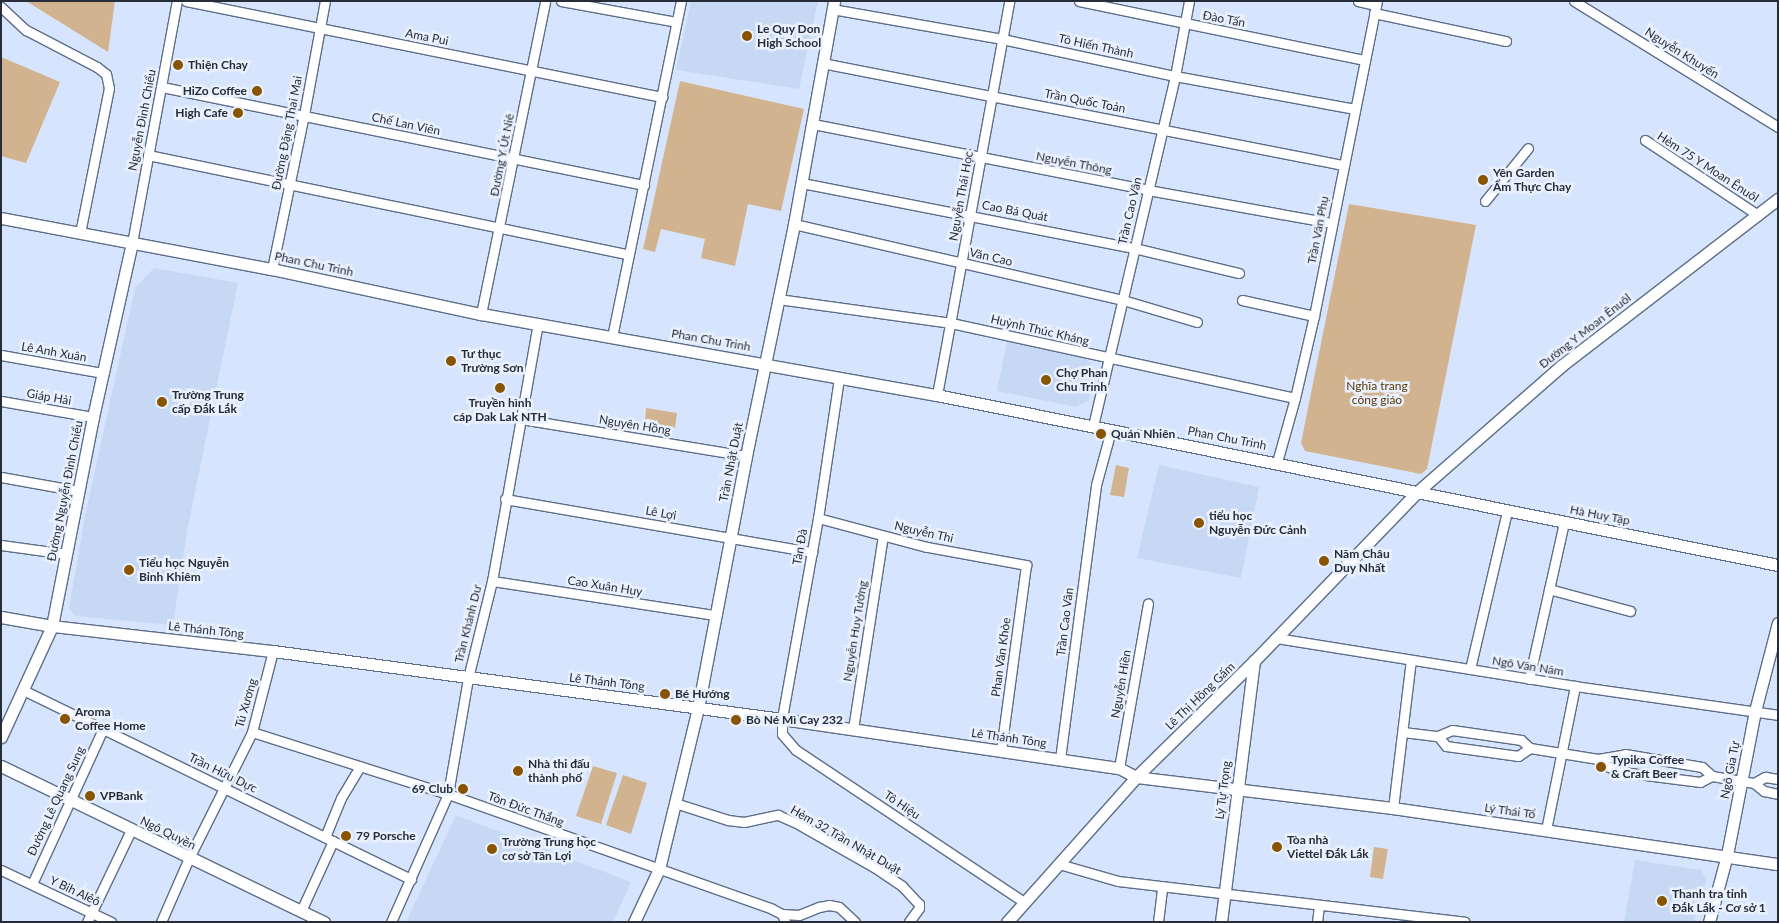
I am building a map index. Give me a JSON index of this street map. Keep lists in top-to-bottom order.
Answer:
{
  "streets": {
    "main road": [
      "Phan Chu Trinh",
      "Đường Y Moan Ênuôl",
      "Trần Nhật Duật",
      "Đường Nguyễn Đình Chiểu",
      "Hà Huy Tập",
      "Lê Thánh Tông",
      "Lê Thị Hồng Gấm",
      "Ngô Gia Tự",
      "Lý Tự Trọng",
      "Lý Thái Tổ",
      "Ngô Quyền"
    ],
    "street": [
      "Đào Tấn",
      "Ama Pui",
      "Tô Hiến Thành",
      "Nguyễn Khuyến",
      "Trần Quốc Toản",
      "Nguyễn Đình Chiểu",
      "Chế Lan Viên",
      "Đường Đặng Thai Mai",
      "Đường Y Út Niê",
      "Nguyễn Thông",
      "Hẻm 75 Y Moan Ênuôl",
      "Nguyễn Thái Học",
      "Cao Bá Quát",
      "Trần Cao Vân",
      "Trần Văn Phụ",
      "Văn Cao",
      "Huỳnh Thúc Kháng",
      "Lê Anh Xuân",
      "Giáp Hải",
      "Nguyên Hồng",
      "Lê Lợi",
      "Nguyễn Thi",
      "Tản Đà",
      "Cao Xuân Huy",
      "Trần Khánh Dư",
      "Nguyễn Huy Tưởng",
      "Phan Văn Khòe",
      "Ngô Văn Năm",
      "Nguyễn Hiền",
      "Tú Xương",
      "Trần Hữu Dực",
      "Đường Lê Quang Sung",
      "Tô Hiệu",
      "Tôn Đức Thắng",
      "Hẻm 32 Trần Nhật Duật",
      "Y Bih Alêô"
    ]
  },
  "crossings": [
    ["Đào Tấn", "Trần Cao Vân"],
    ["Đào Tấn", "Trần Văn Phụ"],
    ["Ama Pui", "Đường Đặng Thai Mai"],
    ["Ama Pui", "Đường Y Út Niê"],
    ["Tô Hiến Thành", "Nguyễn Thái Học"],
    ["Tô Hiến Thành", "Trần Cao Vân"],
    ["Tô Hiến Thành", "Trần Văn Phụ"],
    ["Tô Hiến Thành", "Trần Nhật Duật"],
    ["Trần Quốc Toản", "Nguyễn Thái Học"],
    ["Trần Quốc Toản", "Trần Cao Vân"],
    ["Trần Quốc Toản", "Trần Văn Phụ"],
    ["Trần Quốc Toản", "Trần Nhật Duật"],
    ["Nguyễn Đình Chiểu", "Chế Lan Viên"],
    ["Nguyễn Đình Chiểu", "Phan Chu Trinh"],
    ["Nguyễn Đình Chiểu", "Đường Nguyễn Đình Chiểu"],
    ["Chế Lan Viên", "Đường Đặng Thai Mai"],
    ["Chế Lan Viên", "Đường Y Út Niê"],
    ["Đường Đặng Thai Mai", "Phan Chu Trinh"],
    ["Đường Y Út Niê", "Phan Chu Trinh"],
    ["Nguyễn Thông", "Nguyễn Thái Học"],
    ["Nguyễn Thông", "Trần Cao Vân"],
    ["Nguyễn Thông", "Trần Văn Phụ"],
    ["Nguyễn Thông", "Trần Nhật Duật"],
    ["Hẻm 75 Y Moan Ênuôl", "Đường Y Moan Ênuôl"],
    ["Nguyễn Thái Học", "Cao Bá Quát"],
    ["Nguyễn Thái Học", "Văn Cao"],
    ["Nguyễn Thái Học", "Phan Chu Trinh"],
    ["Nguyễn Thái Học", "Huỳnh Thúc Kháng"],
    ["Cao Bá Quát", "Trần Cao Vân"],
    ["Cao Bá Quát", "Trần Nhật Duật"],
    ["Trần Cao Vân", "Văn Cao"],
    ["Trần Cao Vân", "Phan Chu Trinh"],
    ["Trần Cao Vân", "Huỳnh Thúc Kháng"],
    ["Trần Cao Vân", "Lê Thánh Tông"],
    ["Trần Văn Phụ", "Phan Chu Trinh"],
    ["Trần Văn Phụ", "Huỳnh Thúc Kháng"],
    ["Văn Cao", "Trần Nhật Duật"],
    ["Phan Chu Trinh", "Đường Y Moan Ênuôl"],
    ["Phan Chu Trinh", "Trần Nhật Duật"],
    ["Phan Chu Trinh", "Đường Nguyễn Đình Chiểu"],
    ["Phan Chu Trinh", "Hà Huy Tập"],
    ["Phan Chu Trinh", "Tản Đà"],
    ["Phan Chu Trinh", "Trần Khánh Dư"],
    ["Phan Chu Trinh", "Lê Thị Hồng Gấm"],
    ["Huỳnh Thúc Kháng", "Trần Nhật Duật"],
    ["Đường Y Moan Ênuôl", "Hà Huy Tập"],
    ["Đường Y Moan Ênuôl", "Lê Thị Hồng Gấm"],
    ["Lê Anh Xuân", "Đường Nguyễn Đình Chiểu"],
    ["Giáp Hải", "Đường Nguyễn Đình Chiểu"],
    ["Nguyên Hồng", "Trần Nhật Duật"],
    ["Nguyên Hồng", "Trần Khánh Dư"],
    ["Trần Nhật Duật", "Lê Lợi"],
    ["Trần Nhật Duật", "Cao Xuân Huy"],
    ["Trần Nhật Duật", "Lê Thánh Tông"],
    ["Trần Nhật Duật", "Tôn Đức Thắng"],
    ["Trần Nhật Duật", "Hẻm 32 Trần Nhật Duật"],
    ["Đường Nguyễn Đình Chiểu", "Lê Thánh Tông"],
    ["Đường Nguyễn Đình Chiểu", "Trần Hữu Dực"],
    ["Lê Lợi", "Tản Đà"],
    ["Lê Lợi", "Trần Khánh Dư"],
    ["Hà Huy Tập", "Lê Thị Hồng Gấm"],
    ["Nguyễn Thi", "Tản Đà"],
    ["Nguyễn Thi", "Nguyễn Huy Tưởng"],
    ["Nguyễn Thi", "Phan Văn Khòe"],
    ["Tản Đà", "Lê Thánh Tông"],
    ["Tản Đà", "Tô Hiệu"],
    ["Cao Xuân Huy", "Trần Khánh Dư"],
    ["Trần Khánh Dư", "Lê Thánh Tông"],
    ["Trần Khánh Dư", "Trần Hữu Dực"],
    ["Trần Khánh Dư", "Tôn Đức Thắng"],
    ["Lê Thánh Tông", "Nguyễn Huy Tưởng"],
    ["Lê Thánh Tông", "Phan Văn Khòe"],
    ["Lê Thánh Tông", "Nguyễn Hiền"],
    ["Lê Thánh Tông", "Lê Thị Hồng Gấm"],
    ["Lê Thánh Tông", "Tú Xương"],
    ["Lê Thánh Tông", "Lý Tự Trọng"],
    ["Lê Thánh Tông", "Tô Hiệu"],
    ["Lê Thánh Tông", "Lý Thái Tổ"],
    ["Ngô Văn Năm", "Lê Thị Hồng Gấm"],
    ["Ngô Văn Năm", "Ngô Gia Tự"],
    ["Lê Thị Hồng Gấm", "Lý Tự Trọng"],
    ["Lê Thị Hồng Gấm", "Tô Hiệu"],
    ["Tú Xương", "Trần Hữu Dực"],
    ["Tú Xương", "Tôn Đức Thắng"],
    ["Tú Xương", "Ngô Quyền"],
    ["Ngô Gia Tự", "Lý Thái Tổ"],
    ["Trần Hữu Dực", "Đường Lê Quang Sung"],
    ["Lý Tự Trọng", "Lý Thái Tổ"],
    ["Đường Lê Quang Sung", "Ngô Quyền"],
    ["Đường Lê Quang Sung", "Y Bih Alêô"]
  ],
  "parks": ["Nghĩa trang công giáo"],
  "places": [
    "Le Quy Don High School",
    "Thiện Chay",
    "HiZo Coffee",
    "High Cafe",
    "Yên Garden Ẩm Thực Chay",
    "Tư thục Trường Sơn",
    "Chợ Phan Chu Trinh",
    "Truyền hình cáp Dak Lak NTH",
    "Trường Trung cấp Đắk Lắk",
    "Quán Nhiên",
    "tiểu học Nguyễn Đức Cảnh",
    "Năm Châu Duy Nhất",
    "Tiểu học Nguyễn Bỉnh Khiêm",
    "Bé Hướng",
    "Aroma Coffee Home",
    "Bò Né Mì Cay 232",
    "Typika Coffee & Craft Beer",
    "Nhà thi đấu thành phố",
    "69 Club",
    "VPBank",
    "79 Porsche",
    "Tòa nhà Viettel Đắk Lắk",
    "Trường Trung học cơ sở Tân Lợi",
    "Thanh tra tỉnh Đắk Lắk - Cơ sở 1"
  ]
}
